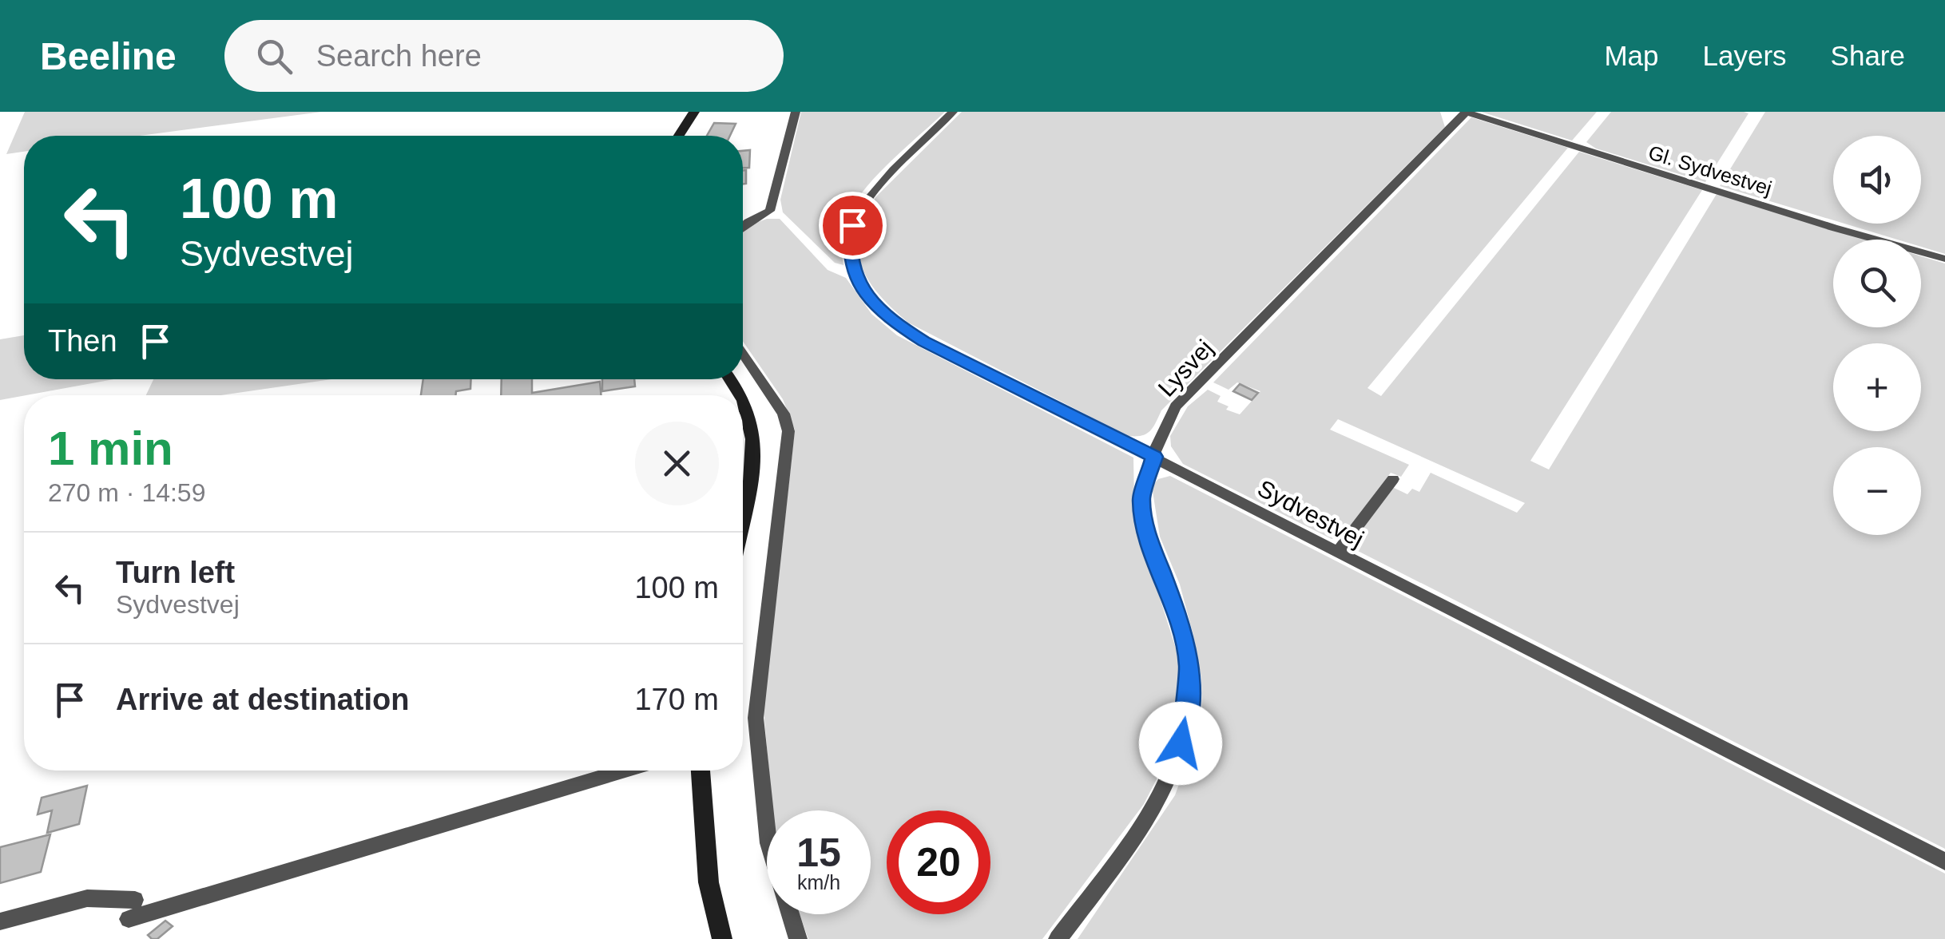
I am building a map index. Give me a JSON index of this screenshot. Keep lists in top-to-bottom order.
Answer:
{
  "streets": {
    "lane": ["Gl. Sydvestvej", "Lysvej", "Sydvestvej"]
  },
  "crossings": [
    ["Gl. Sydvestvej", "Lysvej"],
    ["Lysvej", "Sydvestvej"]
  ],
  "page": {
    "header": "Beeline",
    "search": "Search here",
    "nav": ["Map", "Layers", "Share"],
    "map_buttons": ["+", "−"],
    "turn": ["100 m", "Sydvestvej"],
    "then": "Then",
    "heading": ["1 min", "270 m · 14:59"],
    "list": [
      {
        "name": "Turn left",
        "note": "Sydvestvej",
        "value": "100 m"
      },
      {
        "name": "Arrive at destination",
        "value": "170 m"
      }
    ],
    "speed": "15 km/h",
    "limit": "20"
  }
}
